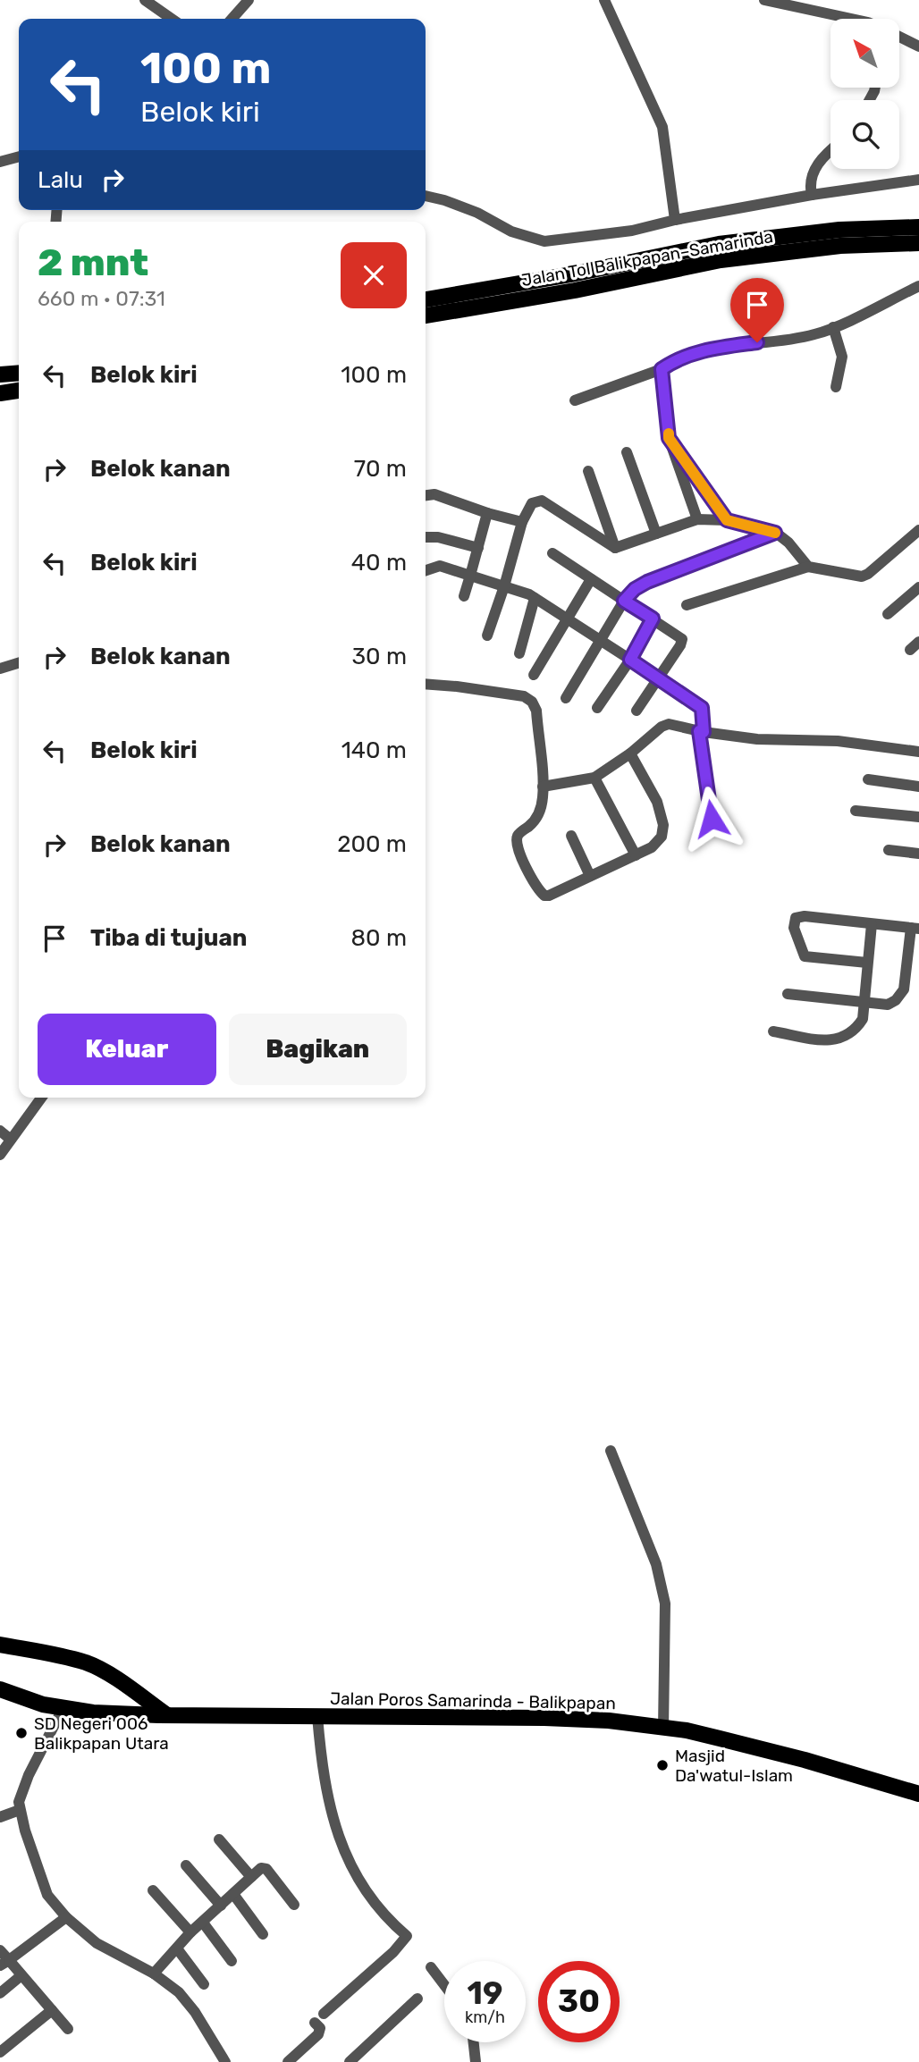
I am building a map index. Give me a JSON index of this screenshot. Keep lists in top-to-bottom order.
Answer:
{
  "streets": {
    "highway": ["Jalan Tol Balikpapan–Samarinda", "Jalan Poros Samarinda - Balikpapan"]
  },
  "places": ["SD Negeri 006 Balikpapan Utara", "Masjid Da'watul-Islam"],
  "north": "top left",
  "page": {
    "turn": ["100 m", "Belok kiri"],
    "then": "Lalu",
    "heading": ["2 mnt", "660 m · 07:31"],
    "list": [
      {
        "name": "Belok kiri",
        "value": "100 m"
      },
      {
        "name": "Belok kanan",
        "value": "70 m"
      },
      {
        "name": "Belok kiri",
        "value": "40 m"
      },
      {
        "name": "Belok kanan",
        "value": "30 m"
      },
      {
        "name": "Belok kiri",
        "value": "140 m"
      },
      {
        "name": "Belok kanan",
        "value": "200 m"
      },
      {
        "name": "Tiba di tujuan",
        "value": "80 m"
      }
    ],
    "buttons": ["Keluar", "Bagikan"],
    "speed": "19 km/h",
    "limit": "30"
  }
}
